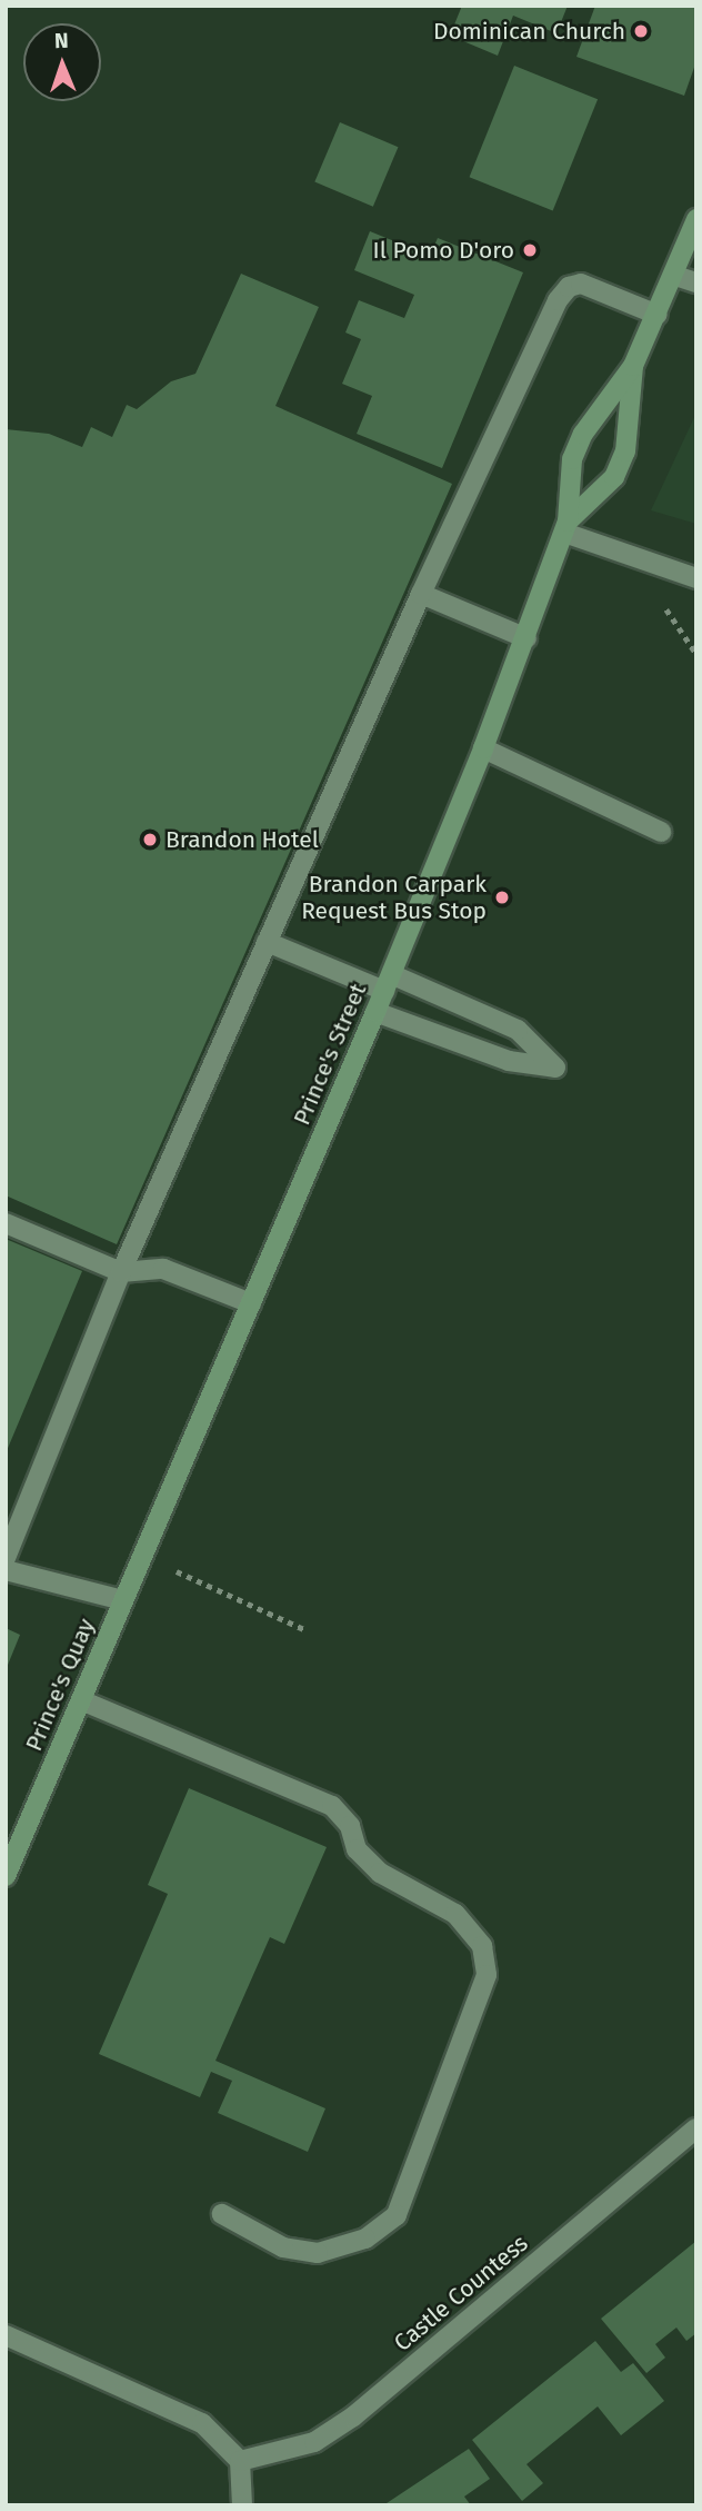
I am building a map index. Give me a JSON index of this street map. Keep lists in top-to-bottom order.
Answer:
{
  "streets": {
    "main road": ["Prince's Street", "Prince's Quay"],
    "street": ["Castle Countess"]
  },
  "crossings": [
    ["Prince's Street", "Prince's Quay"]
  ],
  "places": [
    "Dominican Church",
    "Il Pomo D'oro",
    "Brandon Hotel",
    "Brandon Carpark Request Bus Stop"
  ],
  "north": "top"
}
